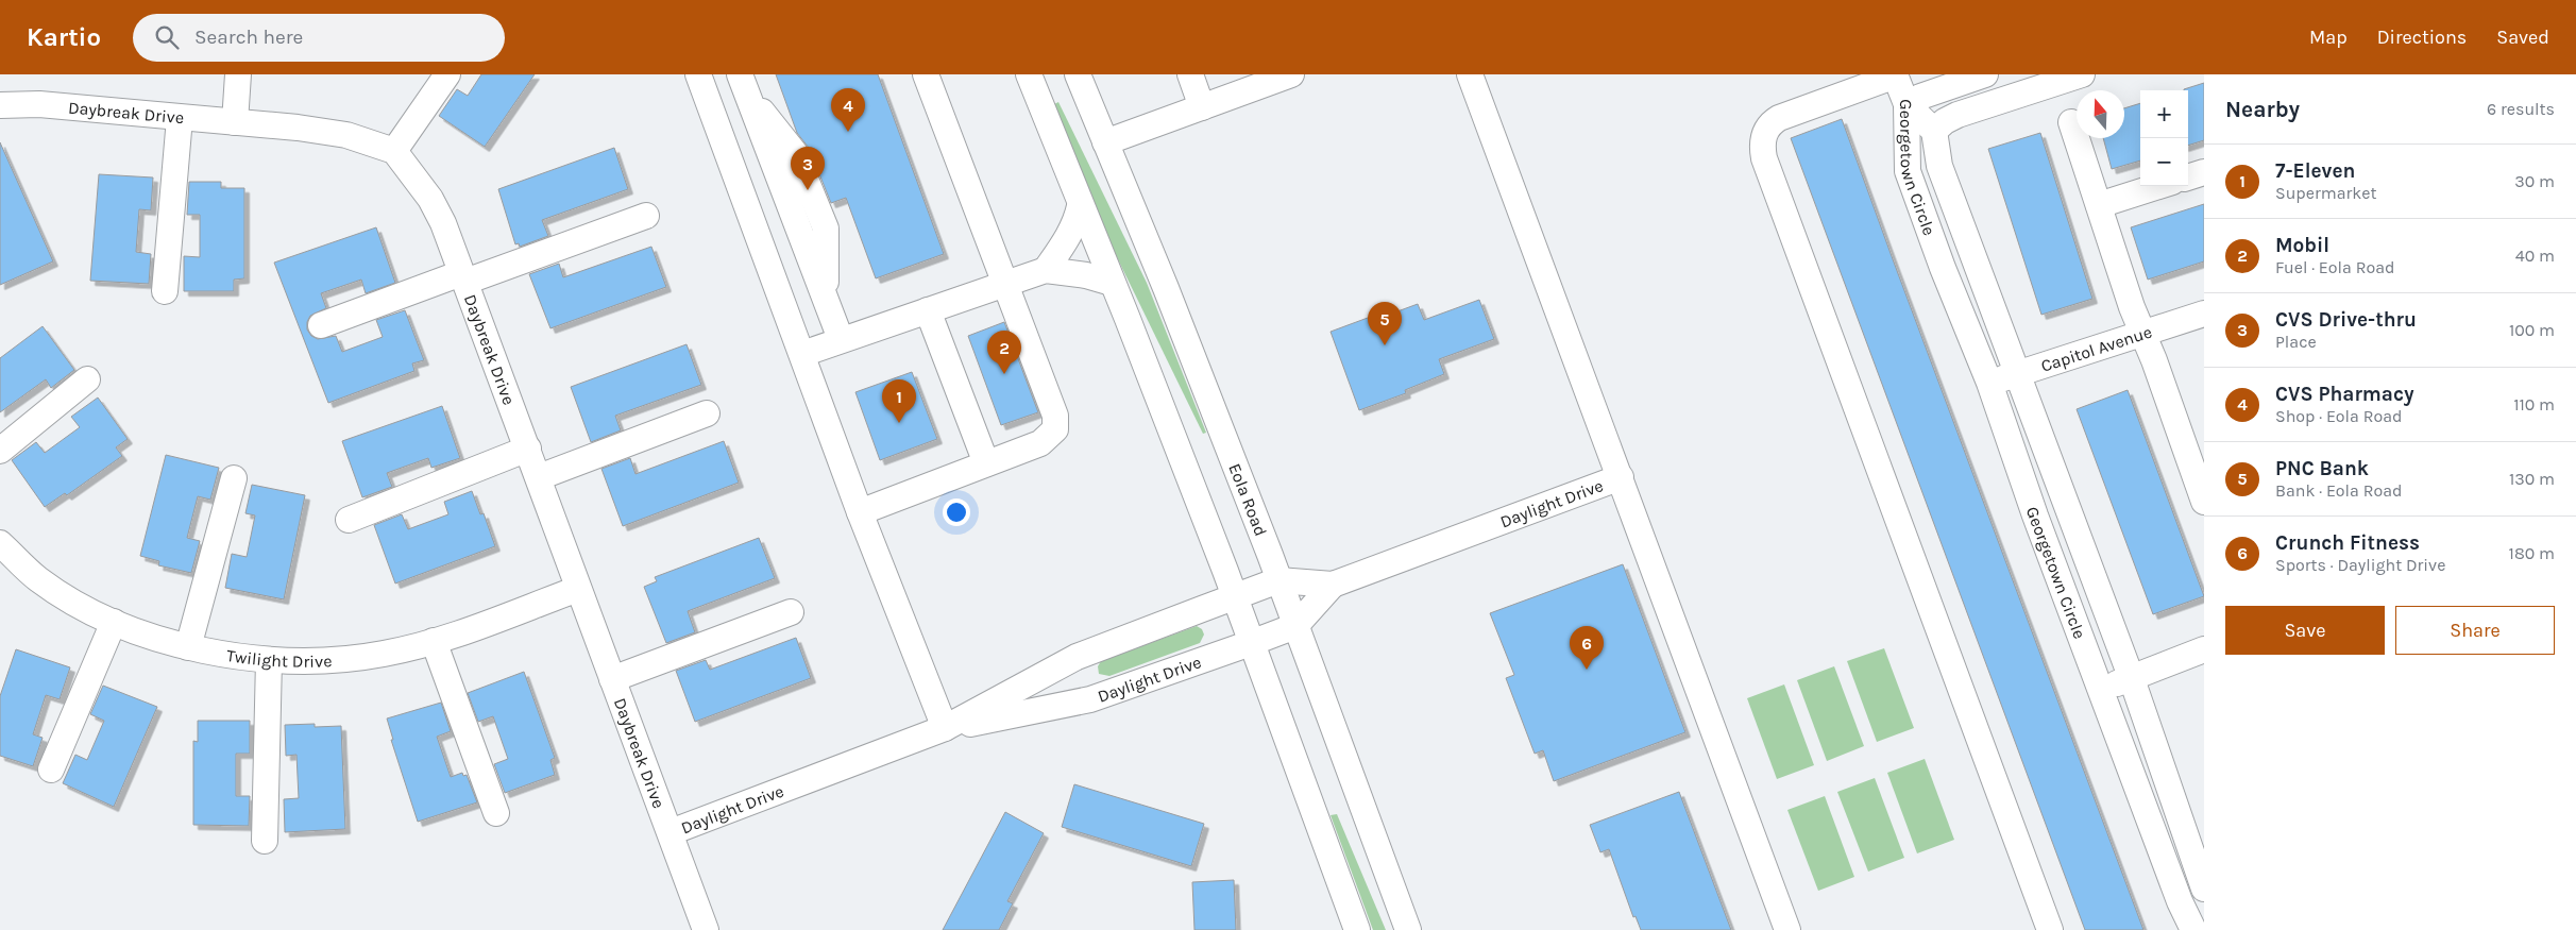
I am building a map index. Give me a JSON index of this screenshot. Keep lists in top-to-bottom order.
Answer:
{
  "streets": {
    "street": [
      "Daybreak Drive",
      "Georgetown Circle",
      "Capitol Avenue",
      "Eola Road",
      "Daylight Drive",
      "Twilight Drive"
    ]
  },
  "crossings": [
    ["Daybreak Drive", "Daylight Drive"],
    ["Daybreak Drive", "Twilight Drive"],
    ["Georgetown Circle", "Capitol Avenue"],
    ["Eola Road", "Daylight Drive"]
  ],
  "north": "top",
  "page": {
    "header": "Kartio",
    "search": "Search here",
    "nav": ["Map", "Directions", "Saved"],
    "heading": ["Nearby", "6 results"],
    "pins": [
      "4",
      "3",
      "5",
      "2",
      "1",
      "6"
    ],
    "map_buttons": ["+", "−"],
    "list": [
      {
        "mark": "1",
        "name": "7-Eleven",
        "note": "Supermarket",
        "value": "30 m"
      },
      {
        "mark": "2",
        "name": "Mobil",
        "note": "Fuel · Eola Road",
        "value": "40 m"
      },
      {
        "mark": "3",
        "name": "CVS Drive-thru",
        "note": "Place",
        "value": "100 m"
      },
      {
        "mark": "4",
        "name": "CVS Pharmacy",
        "note": "Shop · Eola Road",
        "value": "110 m"
      },
      {
        "mark": "5",
        "name": "PNC Bank",
        "note": "Bank · Eola Road",
        "value": "130 m"
      },
      {
        "mark": "6",
        "name": "Crunch Fitness",
        "note": "Sports · Daylight Drive",
        "value": "180 m"
      }
    ],
    "buttons": ["Save", "Share"]
  }
}
